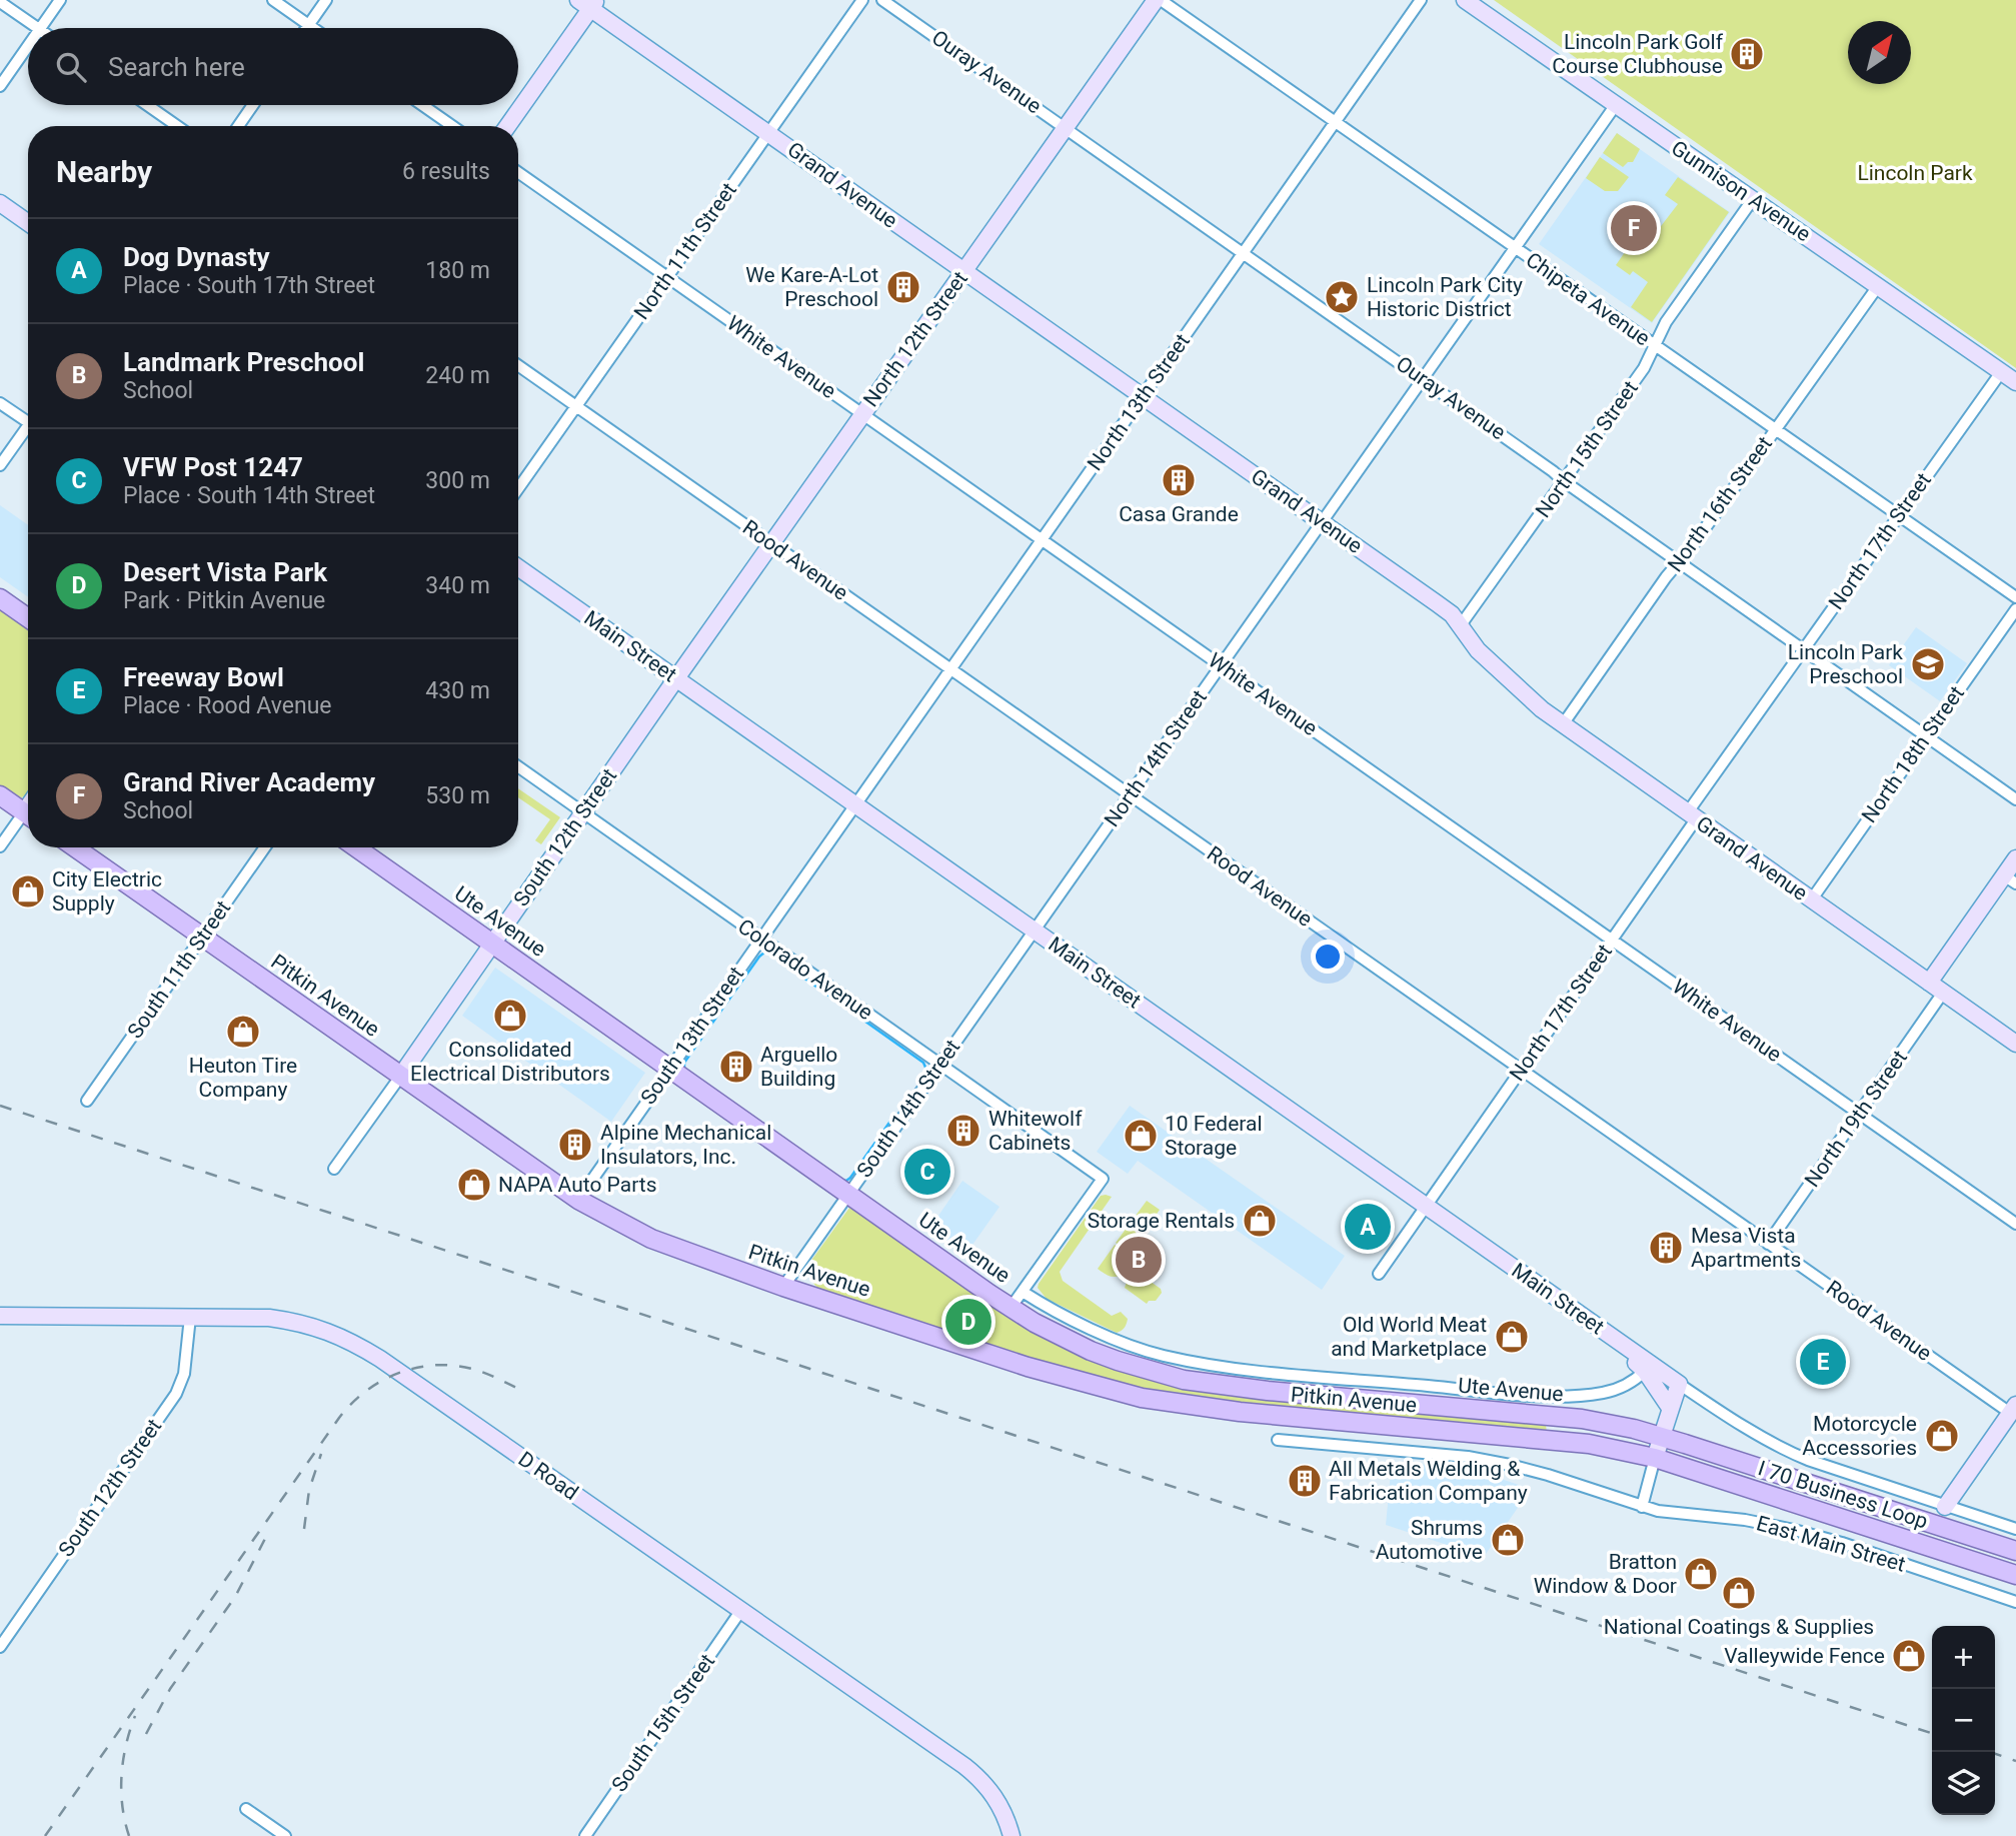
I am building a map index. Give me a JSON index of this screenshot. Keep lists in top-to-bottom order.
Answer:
{
  "streets": {
    "main road": ["Ute Avenue", "Pitkin Avenue", "I 70 Business Loop"],
    "street": [
      "Ouray Avenue",
      "Grand Avenue",
      "Gunnison Avenue",
      "North 11th Street",
      "Chipeta Avenue",
      "North 12th Street",
      "White Avenue",
      "North 13th Street",
      "North 15th Street",
      "North 16th Street",
      "North 17th Street",
      "Rood Avenue",
      "Main Street",
      "North 18th Street",
      "North 14th Street",
      "South 12th Street",
      "South 11th Street",
      "Colorado Avenue",
      "South 13th Street",
      "South 14th Street",
      "North 19th Street",
      "D Road",
      "East Main Street",
      "South 15th Street"
    ]
  },
  "crossings": [
    ["Ouray Avenue", "North 12th Street"],
    ["Ouray Avenue", "North 13th Street"],
    ["Ouray Avenue", "North 15th Street"],
    ["Ouray Avenue", "North 16th Street"],
    ["Ouray Avenue", "North 17th Street"],
    ["Ouray Avenue", "North 18th Street"],
    ["Ouray Avenue", "North 14th Street"],
    ["Grand Avenue", "North 11th Street"],
    ["Grand Avenue", "North 12th Street"],
    ["Grand Avenue", "North 13th Street"],
    ["Grand Avenue", "North 15th Street"],
    ["Grand Avenue", "North 16th Street"],
    ["Grand Avenue", "North 17th Street"],
    ["Grand Avenue", "North 18th Street"],
    ["Grand Avenue", "North 14th Street"],
    ["Grand Avenue", "North 19th Street"],
    ["Gunnison Avenue", "North 15th Street"],
    ["Gunnison Avenue", "North 16th Street"],
    ["Gunnison Avenue", "North 17th Street"],
    ["Gunnison Avenue", "North 14th Street"],
    ["North 11th Street", "White Avenue"],
    ["North 11th Street", "Rood Avenue"],
    ["Chipeta Avenue", "North 12th Street"],
    ["Chipeta Avenue", "North 13th Street"],
    ["Chipeta Avenue", "North 15th Street"],
    ["Chipeta Avenue", "North 16th Street"],
    ["Chipeta Avenue", "North 17th Street"],
    ["Chipeta Avenue", "North 14th Street"],
    ["North 12th Street", "White Avenue"],
    ["North 12th Street", "Rood Avenue"],
    ["North 12th Street", "Main Street"],
    ["North 12th Street", "South 12th Street"],
    ["White Avenue", "North 13th Street"],
    ["White Avenue", "North 17th Street"],
    ["White Avenue", "North 14th Street"],
    ["White Avenue", "North 19th Street"],
    ["North 13th Street", "Rood Avenue"],
    ["North 13th Street", "Main Street"],
    ["North 13th Street", "South 13th Street"],
    ["North 17th Street", "Rood Avenue"],
    ["North 17th Street", "Main Street"],
    ["Rood Avenue", "North 14th Street"],
    ["Rood Avenue", "North 19th Street"],
    ["Main Street", "North 14th Street"],
    ["Main Street", "South 12th Street"],
    ["Main Street", "South 13th Street"],
    ["Main Street", "South 14th Street"],
    ["North 14th Street", "South 14th Street"],
    ["South 12th Street", "Ute Avenue"],
    ["South 12th Street", "Colorado Avenue"],
    ["South 12th Street", "Pitkin Avenue"],
    ["South 12th Street", "D Road"],
    ["Ute Avenue", "South 13th Street"],
    ["Ute Avenue", "South 14th Street"],
    ["Ute Avenue", "I 70 Business Loop"],
    ["South 11th Street", "Pitkin Avenue"],
    ["Colorado Avenue", "South 13th Street"],
    ["Colorado Avenue", "South 14th Street"],
    ["Pitkin Avenue", "South 13th Street"],
    ["Pitkin Avenue", "South 14th Street"],
    ["Pitkin Avenue", "I 70 Business Loop"],
    ["D Road", "South 15th Street"]
  ],
  "parks": ["Lincoln Park"],
  "places": {
    "building": [
      "Lincoln Park Golf Course Clubhouse",
      "We Kare-A-Lot Preschool",
      "Casa Grande",
      "Arguello Building",
      "Whitewolf Cabinets",
      "Alpine Mechanical Insulators, Inc.",
      "Mesa Vista Apartments",
      "All Metals Welding & Fabrication Company"
    ],
    "place": ["Lincoln Park City Historic District"],
    "school or university": ["Lincoln Park Preschool"],
    "shop": [
      "City Electric Supply",
      "Consolidated Electrical Distributors",
      "Heuton Tire Company",
      "10 Federal Storage",
      "NAPA Auto Parts",
      "Storage Rentals",
      "Old World Meat and Marketplace",
      "Motorcycle Accessories",
      "Shrums Automotive",
      "Bratton Window & Door",
      "National Coatings & Supplies",
      "Valleywide Fence"
    ]
  },
  "north": "top right",
  "page": {
    "search": "Search here",
    "heading": ["Nearby", "6 results"],
    "pins": [
      "F",
      "C",
      "A",
      "B",
      "D",
      "E"
    ],
    "list": [
      {
        "mark": "A",
        "name": "Dog Dynasty",
        "note": "Place · South 17th Street",
        "value": "180 m"
      },
      {
        "mark": "B",
        "name": "Landmark Preschool",
        "note": "School",
        "value": "240 m"
      },
      {
        "mark": "C",
        "name": "VFW Post 1247",
        "note": "Place · South 14th Street",
        "value": "300 m"
      },
      {
        "mark": "D",
        "name": "Desert Vista Park",
        "note": "Park · Pitkin Avenue",
        "value": "340 m"
      },
      {
        "mark": "E",
        "name": "Freeway Bowl",
        "note": "Place · Rood Avenue",
        "value": "430 m"
      },
      {
        "mark": "F",
        "name": "Grand River Academy",
        "note": "School",
        "value": "530 m"
      }
    ],
    "map_buttons": ["+", "−"]
  }
}
